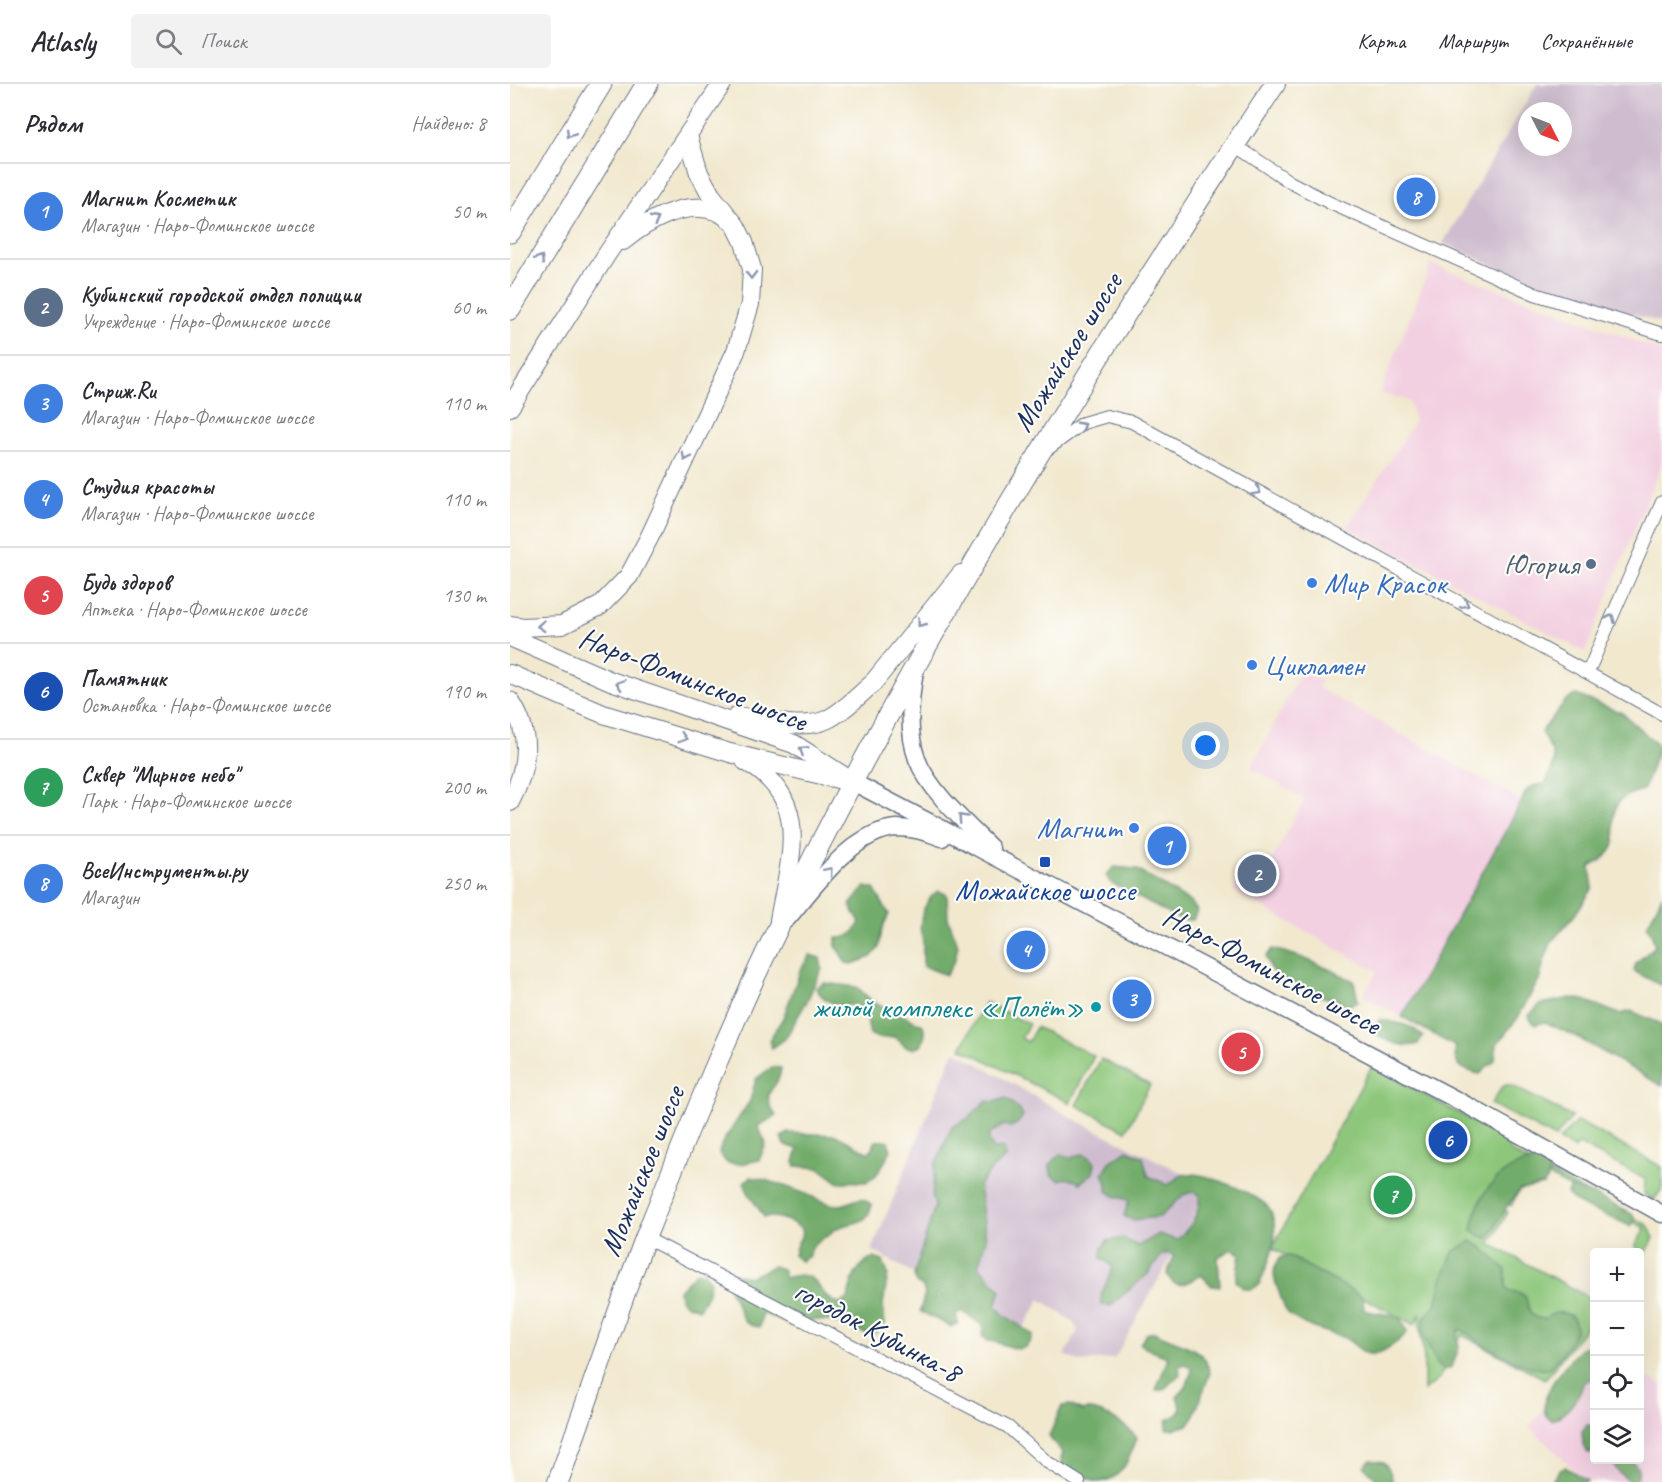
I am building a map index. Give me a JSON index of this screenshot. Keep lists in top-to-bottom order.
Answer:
{
  "streets": {
    "main road": ["Можайское шоссе", "Наро-Фоминское шоссе"],
    "street": ["городок Кубинка-8"]
  },
  "crossings": [
    ["Можайское шоссе", "Наро-Фоминское шоссе"],
    ["Можайское шоссе", "городок Кубинка-8"]
  ],
  "places": {
    "other": [
      "Югория",
      "Мир Красок",
      "Цикламен",
      "Магнит",
      "жилой комплекс «Полёт»"
    ],
    "transit": ["Можайское шоссе"]
  },
  "north": "bottom right",
  "page": {
    "header": "Atlasly",
    "search": "Поиск",
    "nav": ["Карта", "Маршрут", "Сохранённые"],
    "heading": ["Рядом", "Найдено: 8"],
    "list": [
      {
        "mark": "1",
        "name": "Магнит Косметик",
        "note": "Магазин · Наро-Фоминское шоссе",
        "value": "50 m"
      },
      {
        "mark": "2",
        "name": "Кубинский городской отдел полиции",
        "note": "Учреждение · Наро-Фоминское шоссе",
        "value": "60 m"
      },
      {
        "mark": "3",
        "name": "Стриж.Ru",
        "note": "Магазин · Наро-Фоминское шоссе",
        "value": "110 m"
      },
      {
        "mark": "4",
        "name": "Студия красоты",
        "note": "Магазин · Наро-Фоминское шоссе",
        "value": "110 m"
      },
      {
        "mark": "5",
        "name": "Будь здоров",
        "note": "Аптека · Наро-Фоминское шоссе",
        "value": "130 m"
      },
      {
        "mark": "6",
        "name": "Памятник",
        "note": "Остановка · Наро-Фоминское шоссе",
        "value": "190 m"
      },
      {
        "mark": "7",
        "name": "Сквер \"Мирное небо\"",
        "note": "Парк · Наро-Фоминское шоссе",
        "value": "200 m"
      },
      {
        "mark": "8",
        "name": "ВсеИнструменты.ру",
        "note": "Магазин",
        "value": "250 m"
      }
    ],
    "pins": [
      "8",
      "1",
      "2",
      "4",
      "3",
      "5",
      "6",
      "7"
    ],
    "map_buttons": ["+", "−"]
  }
}
